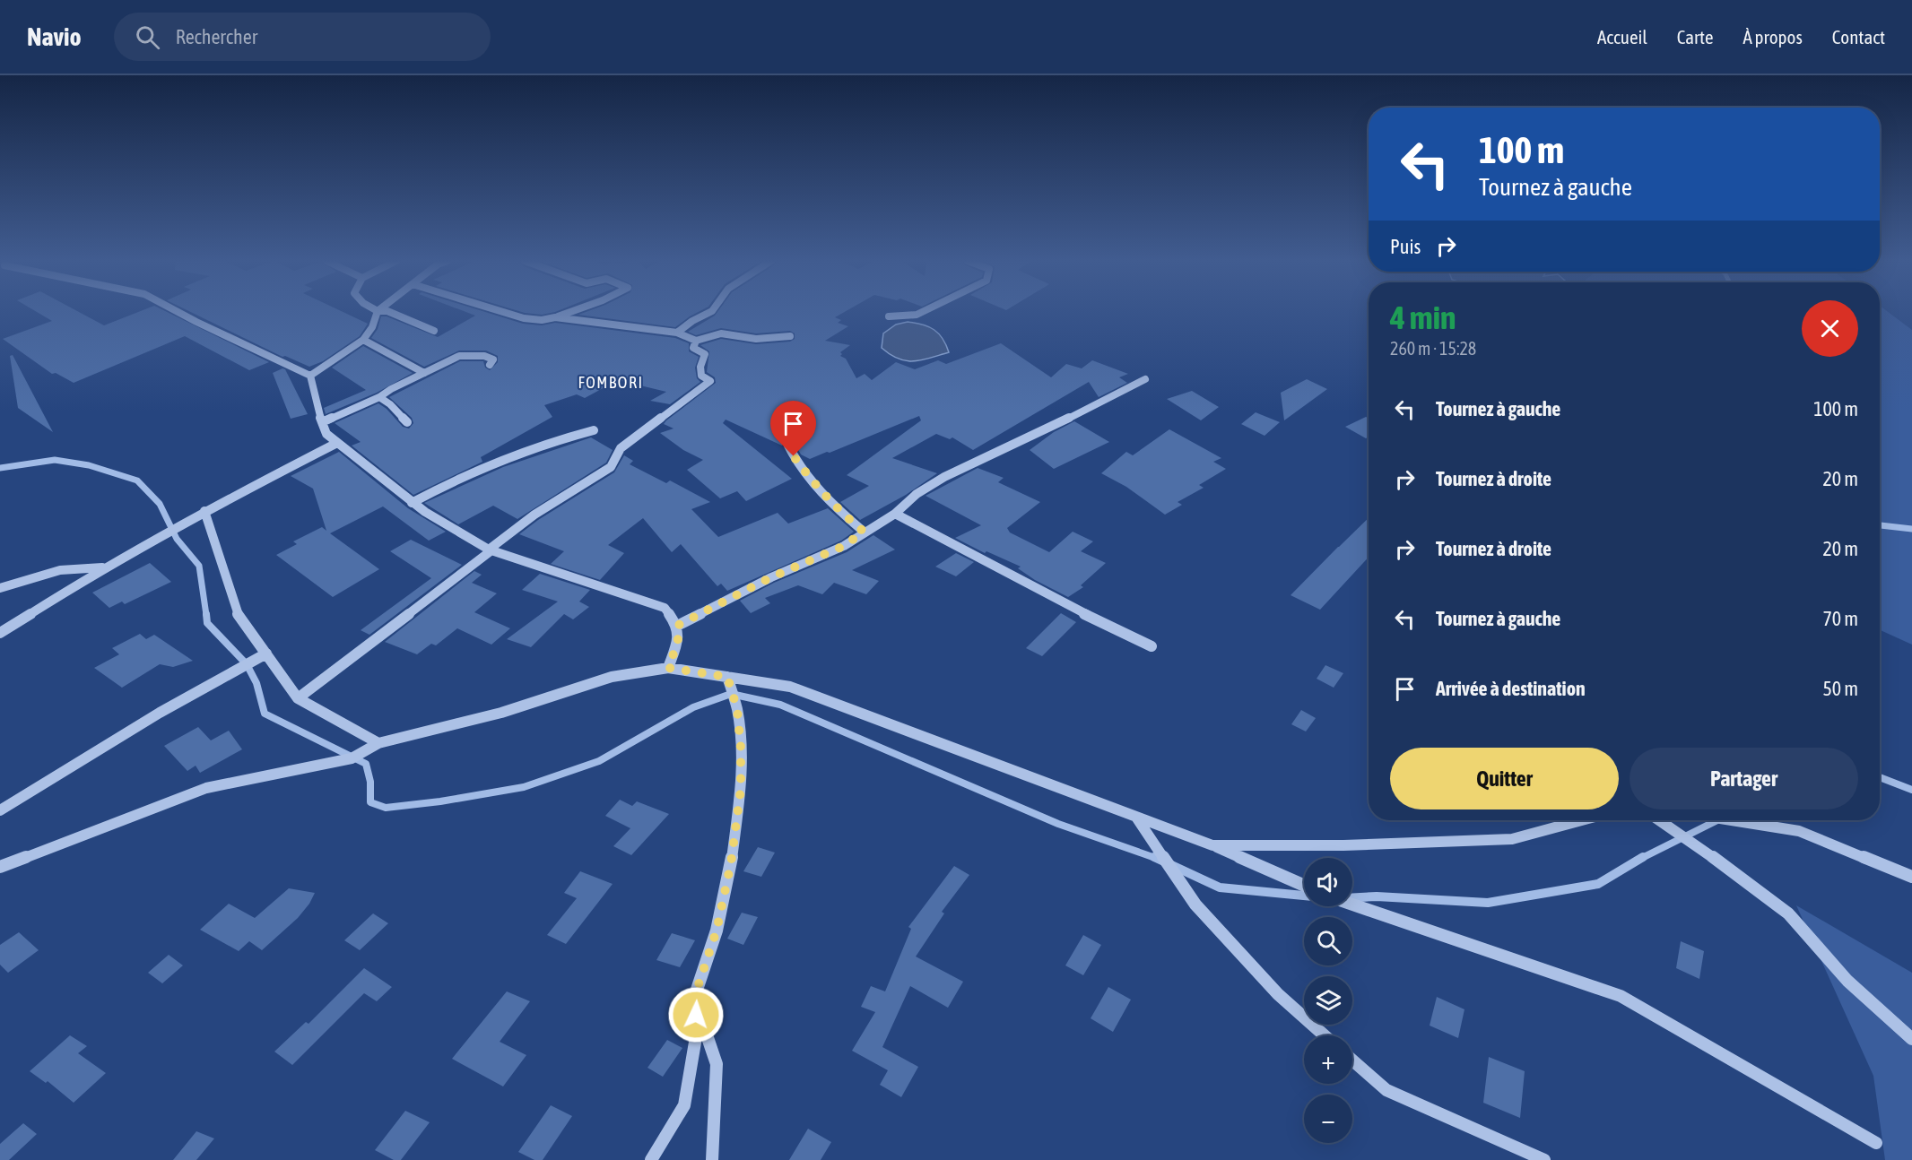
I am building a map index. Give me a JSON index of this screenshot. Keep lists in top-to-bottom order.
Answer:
{
  "districts": ["FOMBORI"],
  "page": {
    "header": "Navio",
    "search": "Rechercher",
    "nav": [
      "Accueil",
      "Carte",
      "À propos",
      "Contact"
    ],
    "turn": ["100 m", "Tournez à gauche"],
    "then": "Puis",
    "heading": ["4 min", "260 m · 15:28"],
    "list": [
      {
        "name": "Tournez à gauche",
        "value": "100 m"
      },
      {
        "name": "Tournez à droite",
        "value": "20 m"
      },
      {
        "name": "Tournez à droite",
        "value": "20 m"
      },
      {
        "name": "Tournez à gauche",
        "value": "70 m"
      },
      {
        "name": "Arrivée à destination",
        "value": "50 m"
      }
    ],
    "buttons": ["Quitter", "Partager"],
    "map_buttons": ["+", "−"]
  }
}
